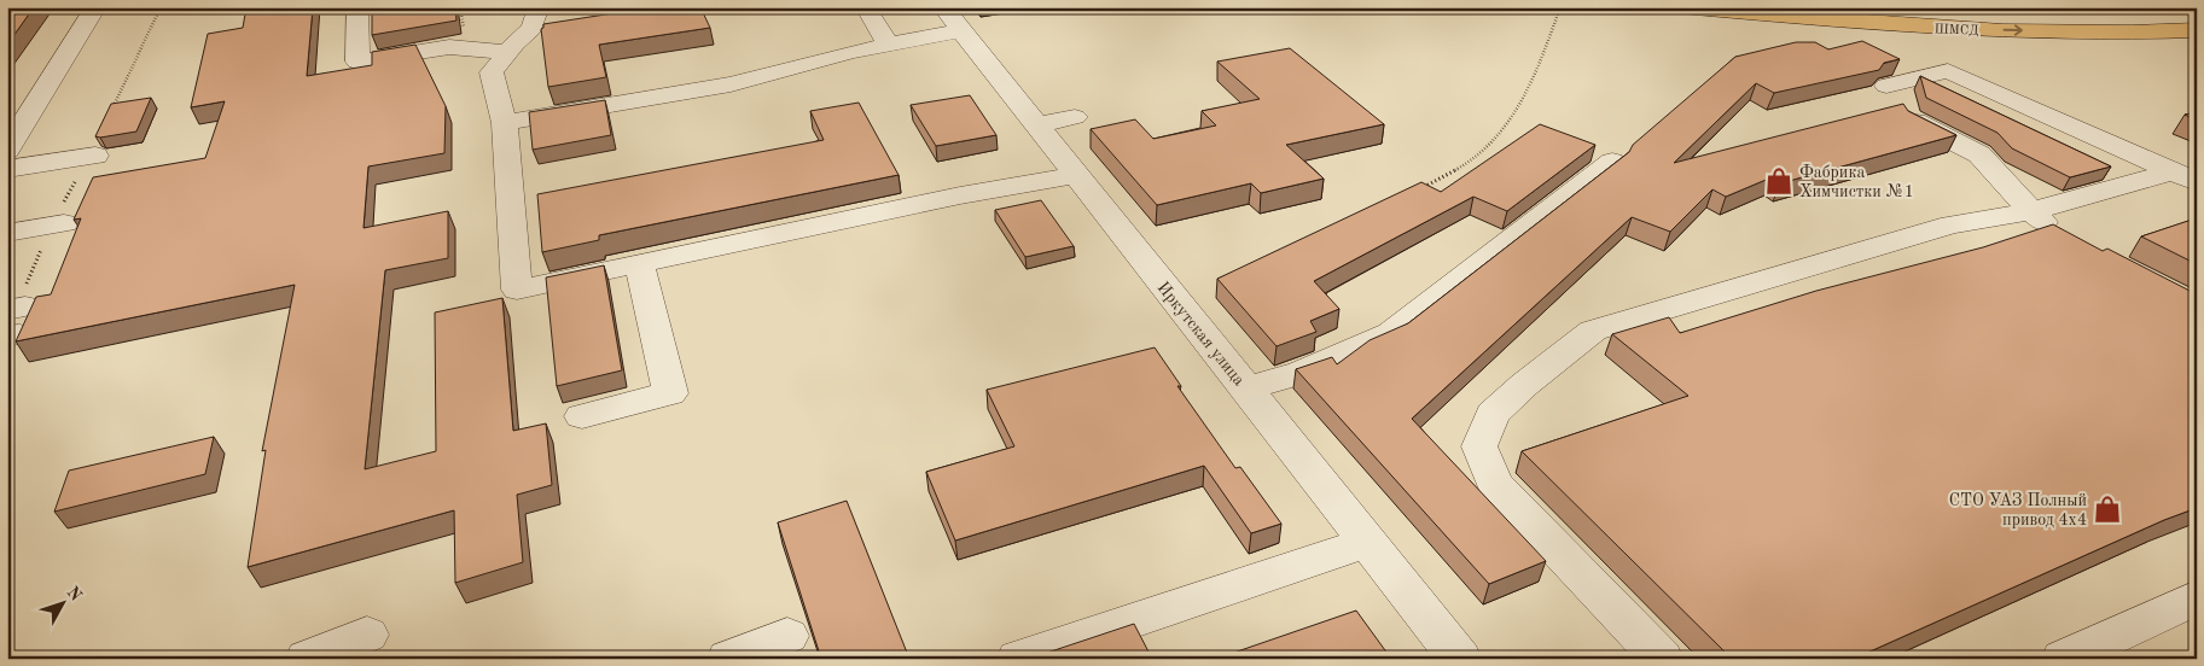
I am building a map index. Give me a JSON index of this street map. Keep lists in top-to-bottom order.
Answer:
{
  "streets": {
    "main road": ["ШМСД"],
    "street": ["Иркутская улица"]
  },
  "one_way": ["ШМСД"],
  "places": {
    "shop": ["Фабрика Химчистки №1", "СТО УАЗ Полный привод 4х4"]
  },
  "north": "top right"
}
